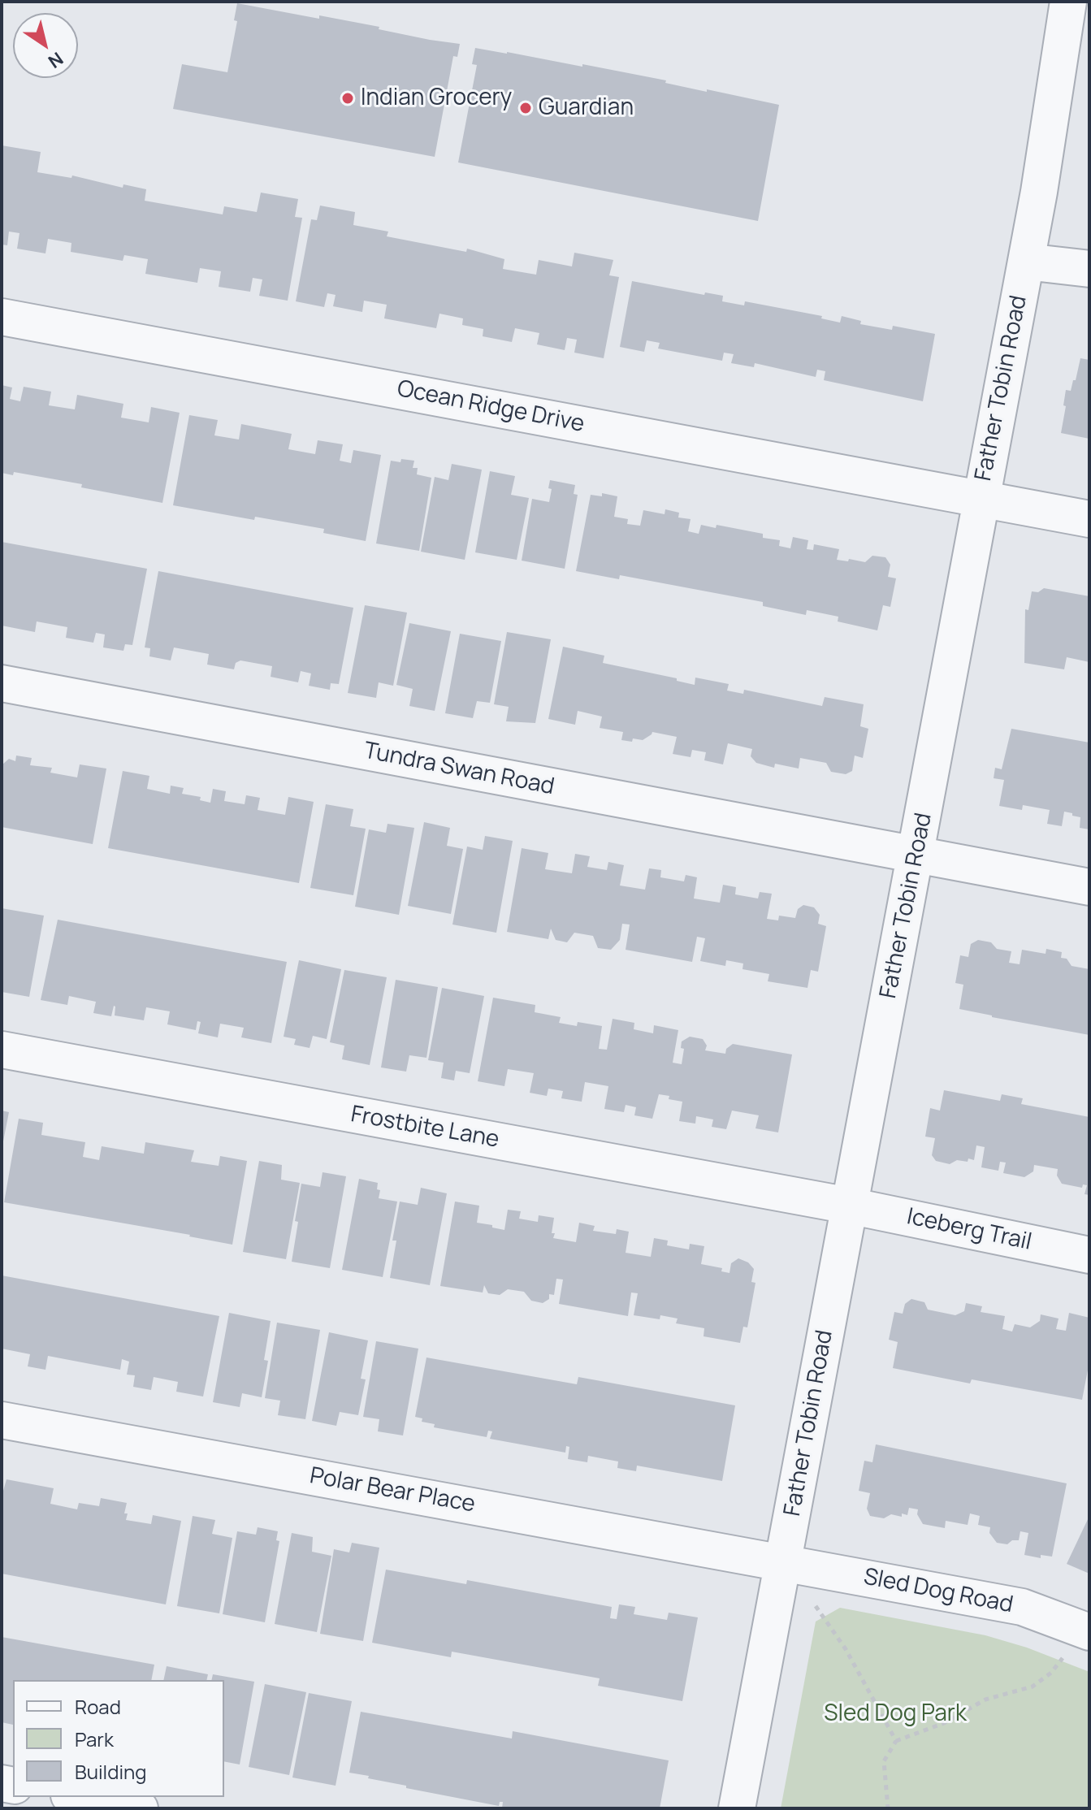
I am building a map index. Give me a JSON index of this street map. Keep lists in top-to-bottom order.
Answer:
{
  "streets": {
    "street": [
      "Father Tobin Road",
      "Ocean Ridge Drive",
      "Tundra Swan Road",
      "Frostbite Lane",
      "Iceberg Trail",
      "Polar Bear Place",
      "Sled Dog Road"
    ]
  },
  "crossings": [
    ["Father Tobin Road", "Ocean Ridge Drive"],
    ["Father Tobin Road", "Tundra Swan Road"],
    ["Father Tobin Road", "Frostbite Lane"],
    ["Father Tobin Road", "Iceberg Trail"],
    ["Father Tobin Road", "Polar Bear Place"],
    ["Father Tobin Road", "Sled Dog Road"],
    ["Frostbite Lane", "Iceberg Trail"],
    ["Polar Bear Place", "Sled Dog Road"]
  ],
  "parks": ["Sled Dog Park"],
  "places": ["Indian Grocery", "Guardian"],
  "legend": ["Road", "Park", "Building"],
  "north": "bottom right"
}
